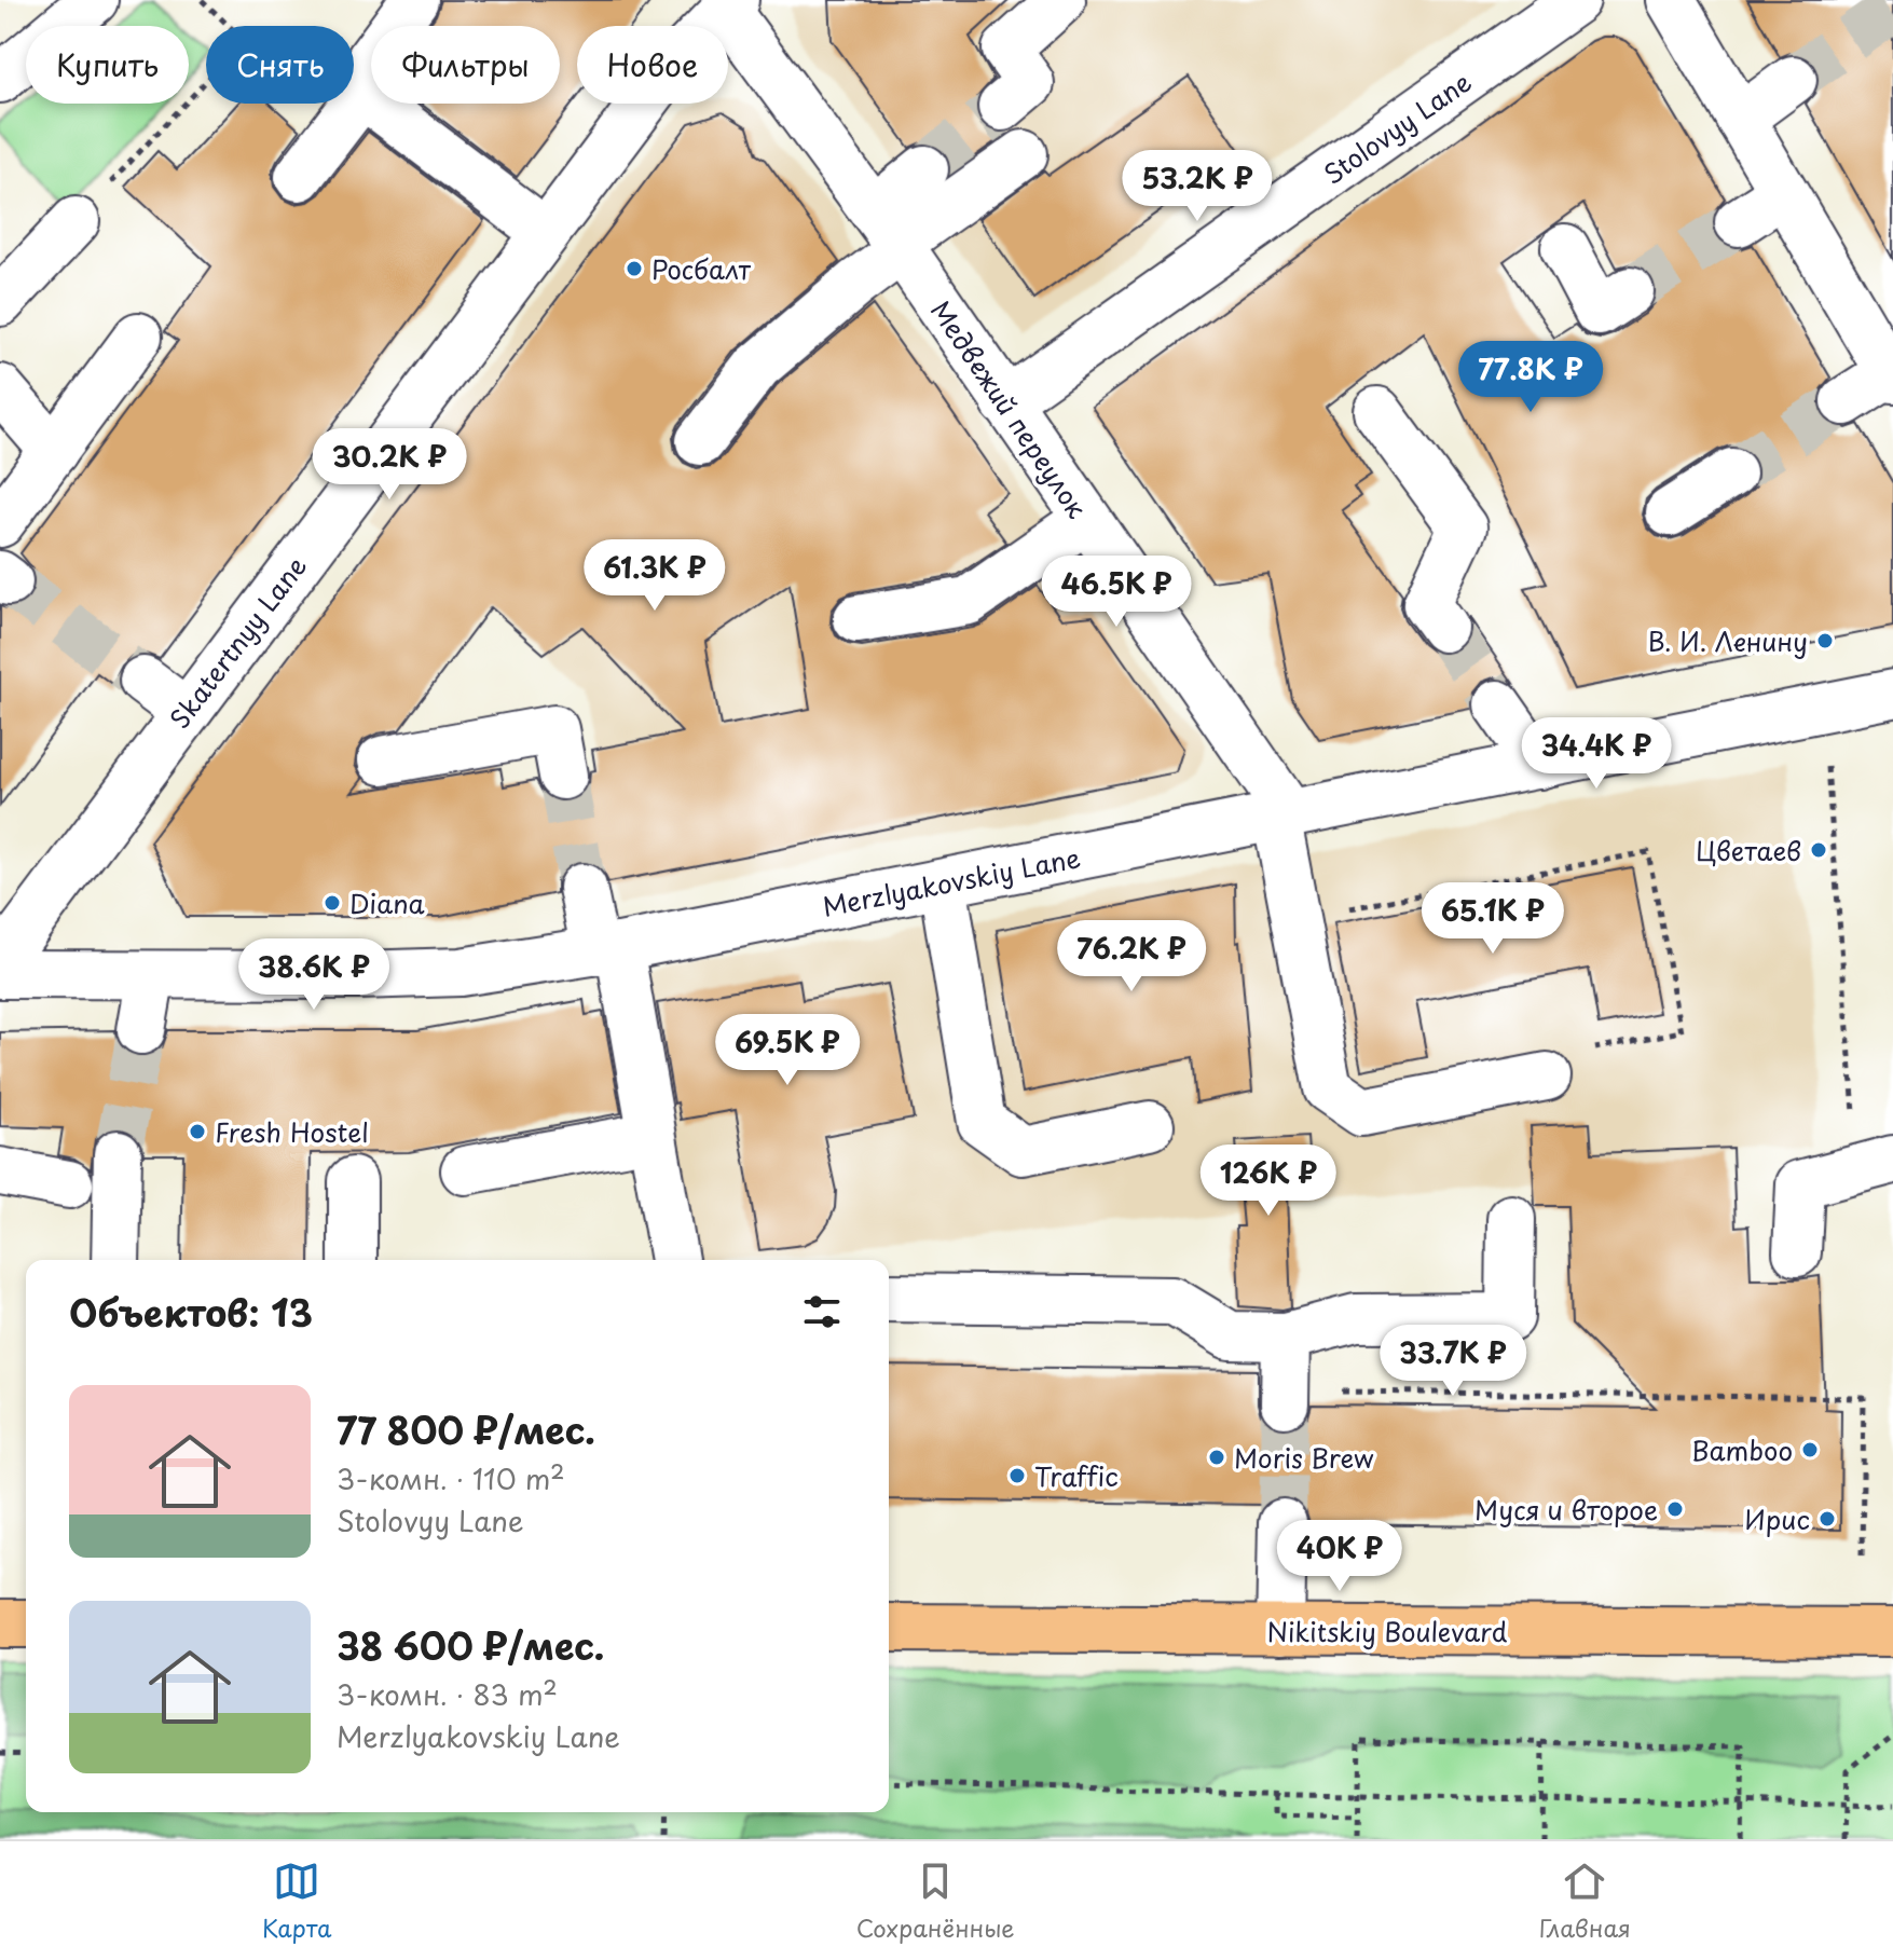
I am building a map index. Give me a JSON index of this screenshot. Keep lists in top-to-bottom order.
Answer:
{
  "streets": {
    "main road": ["Nikitskiy Boulevard"],
    "street": [
      "Stolovyy Lane",
      "Медвежий переулок",
      "Skatertnyy Lane",
      "Merzlyakovskiy Lane"
    ]
  },
  "crossings": [
    ["Stolovyy Lane", "Медвежий переулок"],
    ["Медвежий переулок", "Skatertnyy Lane"],
    ["Медвежий переулок", "Merzlyakovskiy Lane"]
  ],
  "places": [
    "Росбалт",
    "В. И. Ленину",
    "Цветаев",
    "Diana",
    "Fresh Hostel",
    "Bamboo",
    "Moris Brew",
    "Traffic",
    "Муся и второе",
    "Ирис"
  ],
  "page": {
    "chip": [
      "Купить",
      "Снять",
      "Фильтры",
      "Новое"
    ],
    "price": [
      "53.2K ₽",
      "77.8K ₽",
      "30.2K ₽",
      "61.3K ₽",
      "46.5K ₽",
      "34.4K ₽",
      "65.1K ₽",
      "76.2K ₽",
      "38.6K ₽",
      "69.5K ₽",
      "126K ₽",
      "33.7K ₽",
      "40K ₽"
    ],
    "heading": "Объектов: 13",
    "list": [
      {
        "name": "77 800 ₽/мес.",
        "note": "3-комн. · 110 m² · Stolovyy Lane"
      },
      {
        "name": "38 600 ₽/мес.",
        "note": "3-комн. · 83 m² · Merzlyakovskiy Lane"
      }
    ],
    "tabs": ["Карта", "Сохранённые", "Главная"]
  }
}
